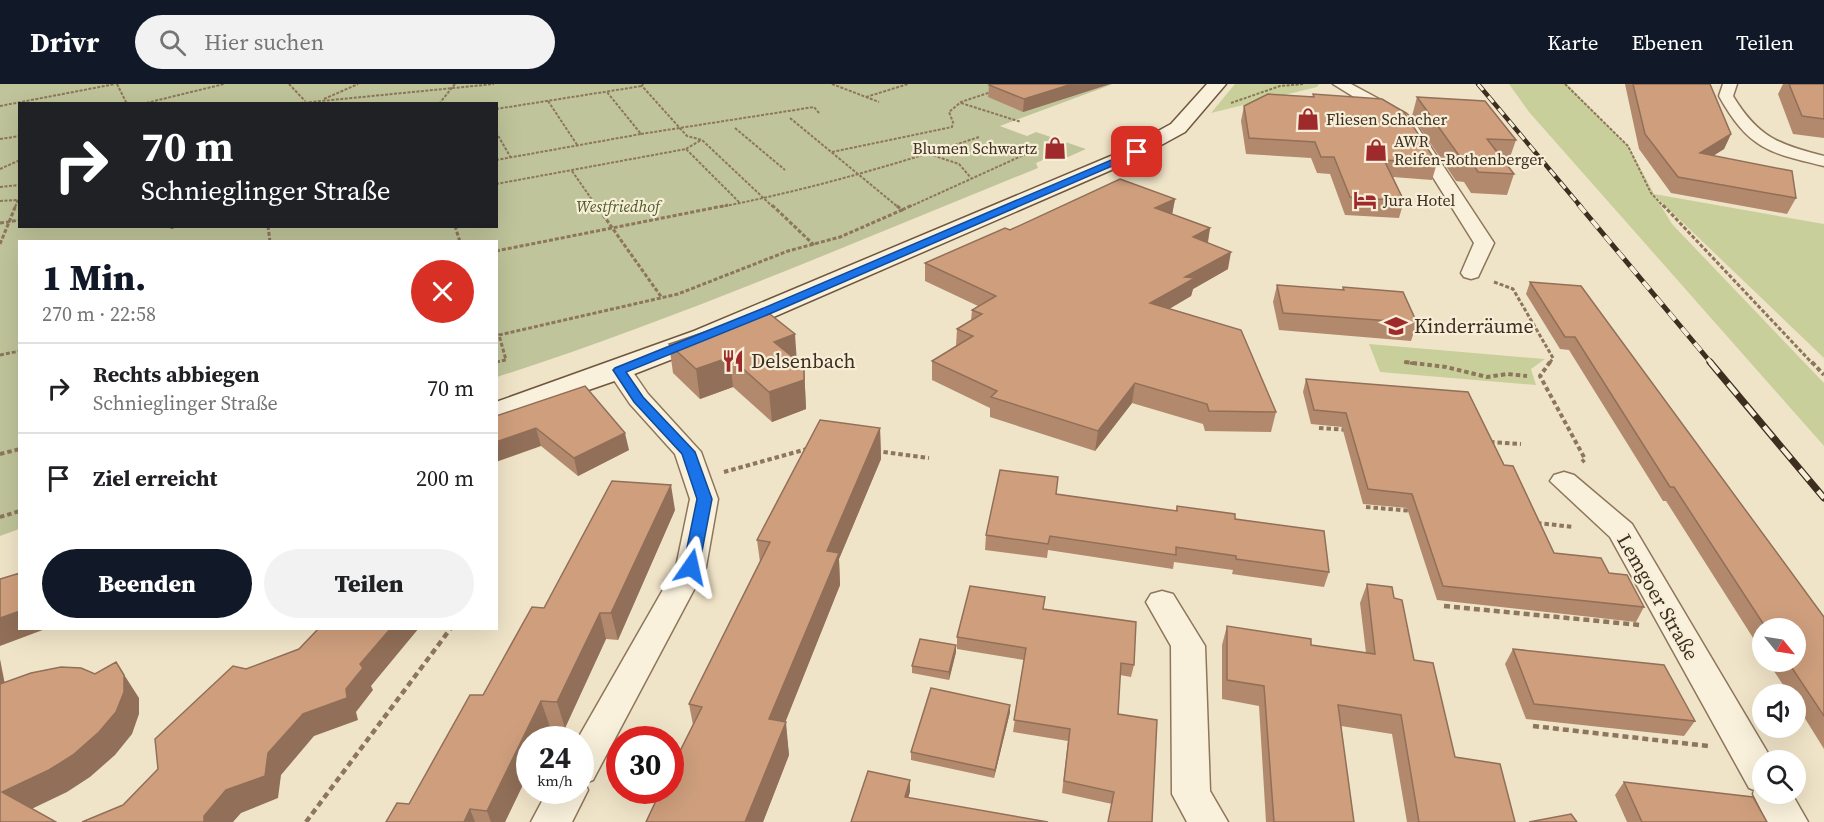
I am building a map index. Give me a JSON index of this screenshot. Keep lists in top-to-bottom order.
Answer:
{
  "streets": {
    "street": ["Lemgoer Straße"]
  },
  "parks": ["Westfriedhof"],
  "places": {
    "shop": ["Fliesen Schacher", "Blumen Schwartz", "AWR Reifen-Rothenberger"],
    "hotel": ["Jura Hotel"],
    "school or university": ["Kinderräume"],
    "restaurant": ["Delsenbach"]
  },
  "north": "bottom right",
  "page": {
    "header": "Drivr",
    "search": "Hier suchen",
    "nav": ["Karte", "Ebenen", "Teilen"],
    "turn": ["70 m", "Schnieglinger Straße"],
    "heading": ["1 Min.", "270 m · 22:58"],
    "list": [
      {
        "name": "Rechts abbiegen",
        "note": "Schnieglinger Straße",
        "value": "70 m"
      },
      {
        "name": "Ziel erreicht",
        "value": "200 m"
      }
    ],
    "buttons": ["Beenden", "Teilen"],
    "speed": "24 km/h",
    "limit": "30"
  }
}
